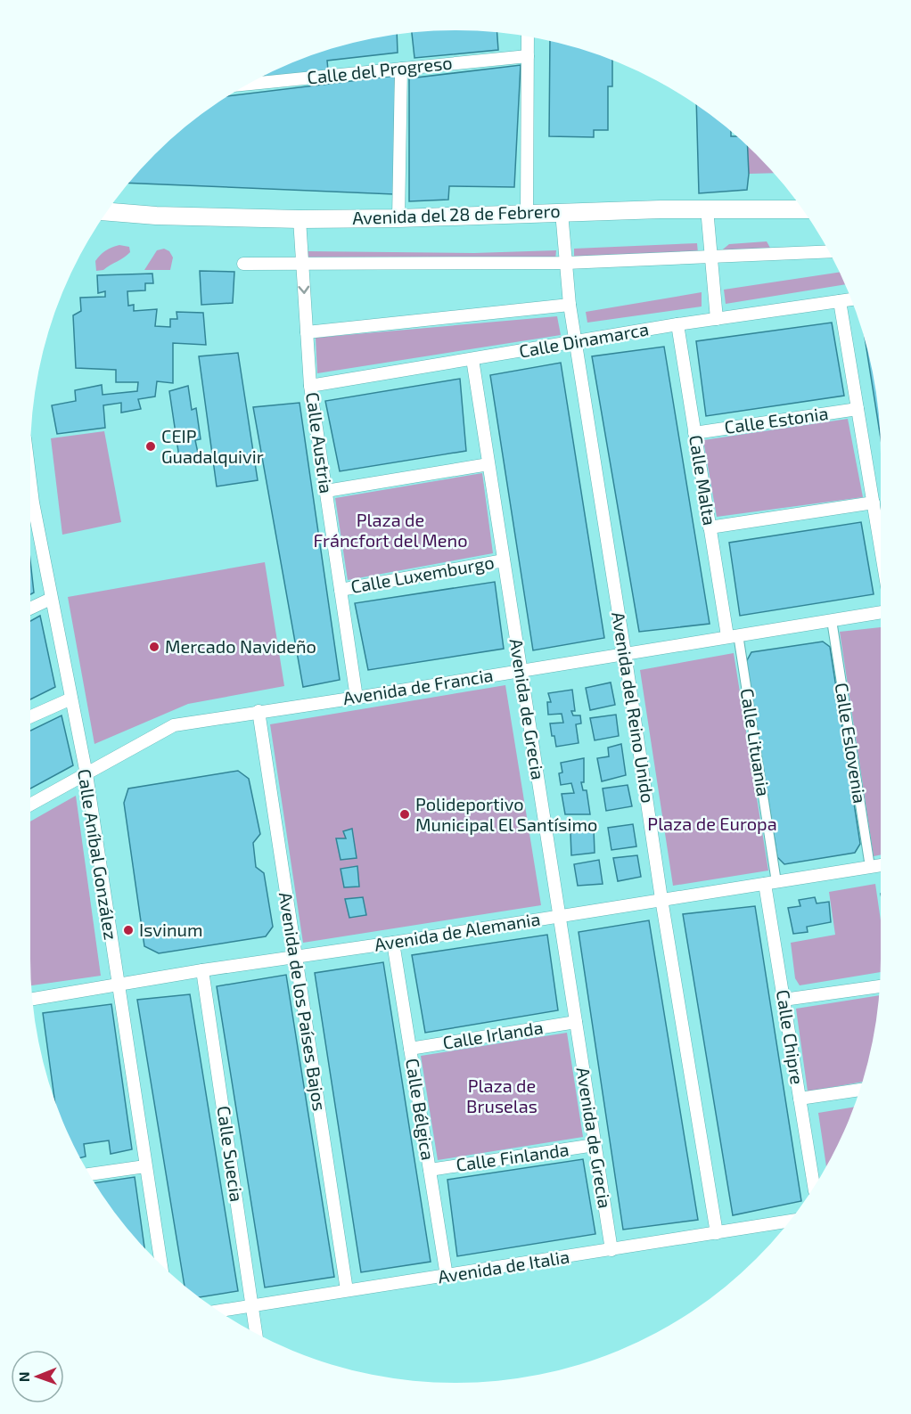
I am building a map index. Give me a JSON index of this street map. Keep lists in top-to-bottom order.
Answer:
{
  "streets": {
    "main road": ["Avenida del 28 de Febrero"],
    "street": [
      "Calle del Progreso",
      "Calle Dinamarca",
      "Calle Estonia",
      "Calle Austria",
      "Calle Malta",
      "Calle Luxemburgo",
      "Avenida de Francia",
      "Avenida del Reino Unido",
      "Avenida de Grecia",
      "Calle Lituania",
      "Calle Eslovenia",
      "Calle Aníbal González",
      "Avenida de Alemania",
      "Avenida de los Países Bajos",
      "Calle Irlanda",
      "Calle Chipre",
      "Calle Bélgica",
      "Calle Suecia",
      "Calle Finlanda",
      "Avenida de Italia"
    ]
  },
  "crossings": [
    ["Avenida del 28 de Febrero", "Calle Austria"],
    ["Avenida del 28 de Febrero", "Avenida del Reino Unido"],
    ["Calle Dinamarca", "Calle Austria"],
    ["Calle Dinamarca", "Calle Malta"],
    ["Calle Dinamarca", "Avenida del Reino Unido"],
    ["Calle Dinamarca", "Avenida de Grecia"],
    ["Calle Estonia", "Calle Malta"],
    ["Calle Austria", "Calle Luxemburgo"],
    ["Calle Austria", "Avenida de Francia"],
    ["Calle Malta", "Avenida de Francia"],
    ["Calle Malta", "Calle Lituania"],
    ["Calle Luxemburgo", "Avenida de Grecia"],
    ["Avenida de Francia", "Avenida del Reino Unido"],
    ["Avenida de Francia", "Avenida de Grecia"],
    ["Avenida de Francia", "Calle Lituania"],
    ["Avenida de Francia", "Calle Eslovenia"],
    ["Avenida de Francia", "Calle Aníbal González"],
    ["Avenida de Francia", "Avenida de los Países Bajos"],
    ["Avenida del Reino Unido", "Avenida de Alemania"],
    ["Avenida del Reino Unido", "Avenida de Italia"],
    ["Avenida de Grecia", "Avenida de Alemania"],
    ["Avenida de Grecia", "Calle Irlanda"],
    ["Avenida de Grecia", "Calle Finlanda"],
    ["Avenida de Grecia", "Avenida de Italia"],
    ["Calle Lituania", "Avenida de Alemania"],
    ["Calle Lituania", "Calle Chipre"],
    ["Calle Eslovenia", "Avenida de Alemania"],
    ["Calle Aníbal González", "Avenida de Alemania"],
    ["Avenida de Alemania", "Avenida de los Países Bajos"],
    ["Avenida de Alemania", "Calle Chipre"],
    ["Avenida de Alemania", "Calle Bélgica"],
    ["Avenida de Alemania", "Calle Suecia"],
    ["Avenida de los Países Bajos", "Avenida de Italia"],
    ["Calle Irlanda", "Calle Bélgica"],
    ["Calle Bélgica", "Calle Finlanda"],
    ["Calle Bélgica", "Avenida de Italia"],
    ["Calle Suecia", "Avenida de Italia"]
  ],
  "parks": ["Plaza de Fráncfort del Meno", "Plaza de Europa", "Plaza de Bruselas"],
  "places": [
    "CEIP Guadalquivir",
    "Mercado Navideño",
    "Polideportivo Municipal El Santísimo",
    "Isvinum"
  ],
  "north": "left"
}
